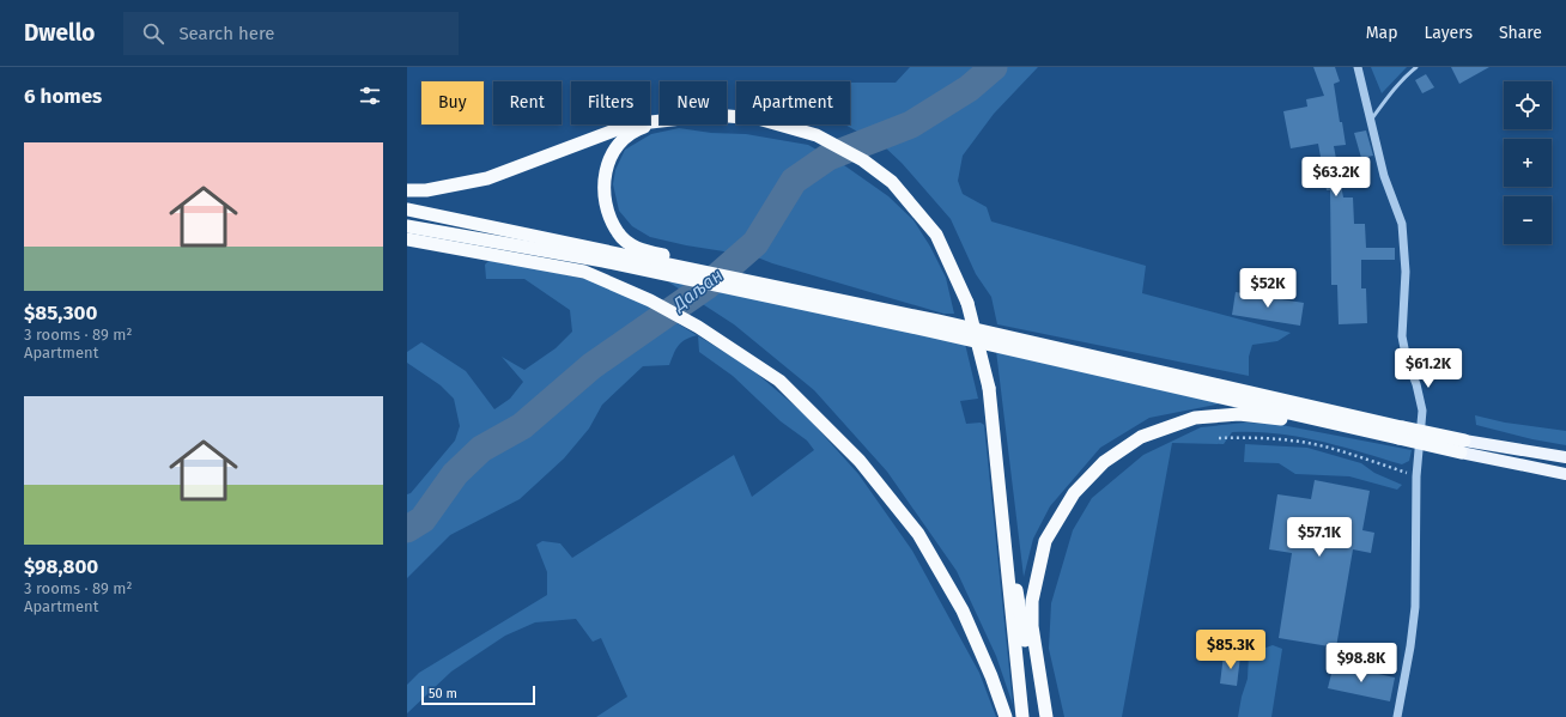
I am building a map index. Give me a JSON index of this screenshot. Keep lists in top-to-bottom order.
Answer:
{
  "water": ["Даљан"],
  "scale_bar": "50 m",
  "page": {
    "header": "Dwello",
    "search": "Search here",
    "nav": ["Map", "Layers", "Share"],
    "heading": "6 homes",
    "map_buttons": ["+", "−"],
    "chip": [
      "Buy",
      "Rent",
      "Filters",
      "New",
      "Apartment"
    ],
    "list": [
      {
        "name": "$85,300",
        "note": "3 rooms · 89 m² · Apartment"
      },
      {
        "name": "$98,800",
        "note": "3 rooms · 89 m² · Apartment"
      }
    ],
    "price": [
      "$63.2K",
      "$52K",
      "$61.2K",
      "$57.1K",
      "$85.3K",
      "$98.8K"
    ],
    "scale": "50 m"
  }
}
